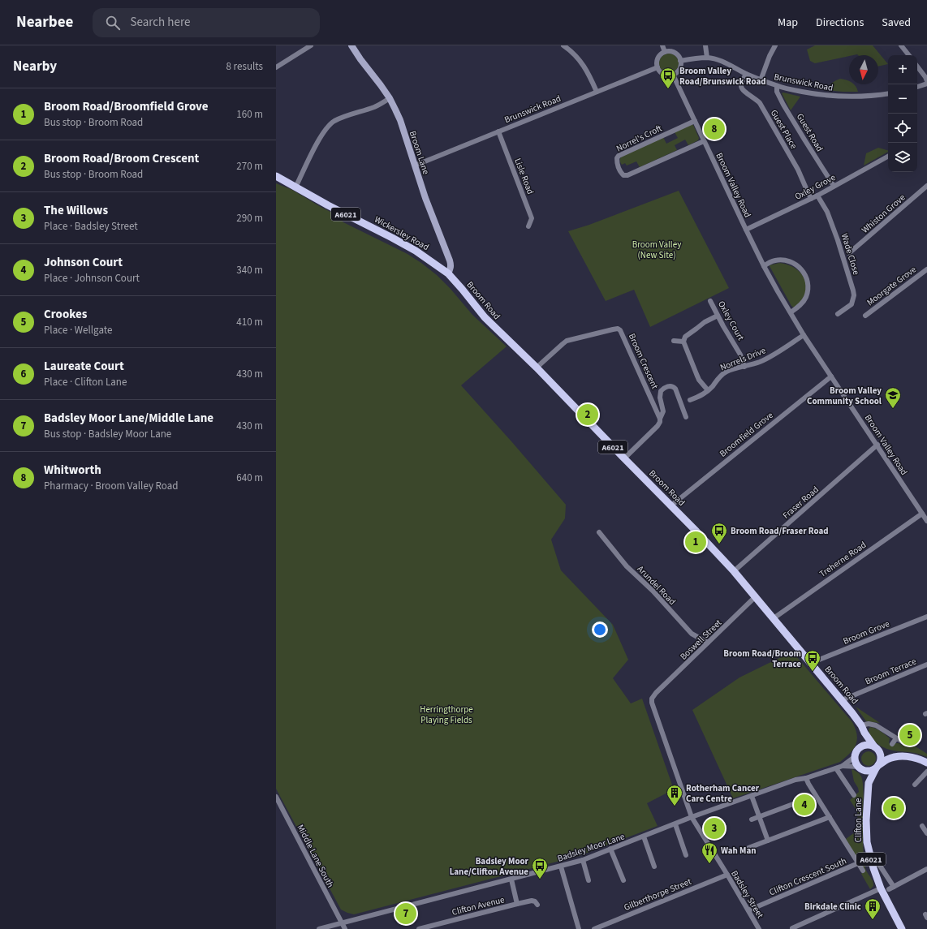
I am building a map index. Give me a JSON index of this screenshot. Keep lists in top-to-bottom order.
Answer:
{
  "streets": {
    "main road": [
      "Broom Lane",
      "A6021",
      "Wickersley Road",
      "Broom Road",
      "Clifton Lane"
    ],
    "street": [
      "Brunswick Road",
      "Guest Place",
      "Guest Road",
      "Norrel's Croft",
      "Lisle Road",
      "Broom Valley Road",
      "Oxley Grove",
      "Whiston Grove",
      "Wade Close",
      "Moorgate Grove",
      "Oxley Court",
      "Norrels Drive",
      "Broom Crescent",
      "Broomfield Grove",
      "Fraser Road",
      "Treherne Road",
      "Arundel Road",
      "Broom Grove",
      "Boswell Street",
      "Broom Terrace",
      "Badsley Moor Lane",
      "Middle Lane South",
      "Clifton Crescent South",
      "Gilberthorpe Street",
      "Badsley Street",
      "Clifton Avenue"
    ]
  },
  "crossings": [
    ["Brunswick Road", "Guest Place"],
    ["Brunswick Road", "Guest Road"],
    ["Brunswick Road", "Broom Lane"],
    ["Brunswick Road", "Lisle Road"],
    ["Brunswick Road", "Broom Valley Road"],
    ["Guest Place", "Oxley Grove"],
    ["Guest Road", "Oxley Grove"],
    ["Norrel's Croft", "Broom Valley Road"],
    ["Broom Lane", "Wickersley Road"],
    ["Broom Lane", "Broom Road"],
    ["Broom Valley Road", "Oxley Grove"],
    ["Broom Valley Road", "Norrels Drive"],
    ["Broom Valley Road", "Broomfield Grove"],
    ["Broom Valley Road", "Fraser Road"],
    ["Broom Valley Road", "Treherne Road"],
    ["Oxley Grove", "Wade Close"],
    ["A6021", "Broom Road"],
    ["A6021", "Clifton Lane"],
    ["A6021", "Badsley Moor Lane"],
    ["Wickersley Road", "Broom Road"],
    ["Broom Road", "Broom Crescent"],
    ["Broom Road", "Broomfield Grove"],
    ["Broom Road", "Fraser Road"],
    ["Broom Road", "Treherne Road"],
    ["Broom Road", "Broom Grove"],
    ["Broom Road", "Boswell Street"],
    ["Broom Road", "Broom Terrace"],
    ["Broom Road", "Clifton Lane"],
    ["Broom Road", "Badsley Moor Lane"],
    ["Oxley Court", "Norrels Drive"],
    ["Arundel Road", "Boswell Street"],
    ["Boswell Street", "Badsley Street"],
    ["Clifton Lane", "Badsley Moor Lane"],
    ["Badsley Moor Lane", "Middle Lane South"],
    ["Badsley Moor Lane", "Badsley Street"],
    ["Badsley Moor Lane", "Clifton Avenue"],
    ["Clifton Crescent South", "Badsley Street"],
    ["Gilberthorpe Street", "Badsley Street"]
  ],
  "parks": ["Broom Valley (New Site)", "Herringthorpe Playing Fields"],
  "places": {
    "bus stop": [
      "Broom Valley Road/Brunswick Road",
      "Broom Road/Fraser Road",
      "Broom Road/Broom Terrace",
      "Badsley Moor Lane/Clifton Avenue"
    ],
    "school or university": ["Broom Valley Community School"],
    "building": ["Rotherham Cancer Care Centre", "Birkdale Clinic"],
    "restaurant": ["Wah Man"]
  },
  "north": "bottom",
  "page": {
    "header": "Nearbee",
    "search": "Search here",
    "nav": ["Map", "Directions", "Saved"],
    "heading": ["Nearby", "8 results"],
    "map_buttons": ["+", "−"],
    "list": [
      {
        "mark": "1",
        "name": "Broom Road/Broomfield Grove",
        "note": "Bus stop · Broom Road",
        "value": "160 m"
      },
      {
        "mark": "2",
        "name": "Broom Road/Broom Crescent",
        "note": "Bus stop · Broom Road",
        "value": "270 m"
      },
      {
        "mark": "3",
        "name": "The Willows",
        "note": "Place · Badsley Street",
        "value": "290 m"
      },
      {
        "mark": "4",
        "name": "Johnson Court",
        "note": "Place · Johnson Court",
        "value": "340 m"
      },
      {
        "mark": "5",
        "name": "Crookes",
        "note": "Place · Wellgate",
        "value": "410 m"
      },
      {
        "mark": "6",
        "name": "Laureate Court",
        "note": "Place · Clifton Lane",
        "value": "430 m"
      },
      {
        "mark": "7",
        "name": "Badsley Moor Lane/Middle Lane",
        "note": "Bus stop · Badsley Moor Lane",
        "value": "430 m"
      },
      {
        "mark": "8",
        "name": "Whitworth",
        "note": "Pharmacy · Broom Valley Road",
        "value": "640 m"
      }
    ],
    "pins": [
      "8",
      "2",
      "1",
      "5",
      "4",
      "6",
      "3",
      "7"
    ]
  }
}
